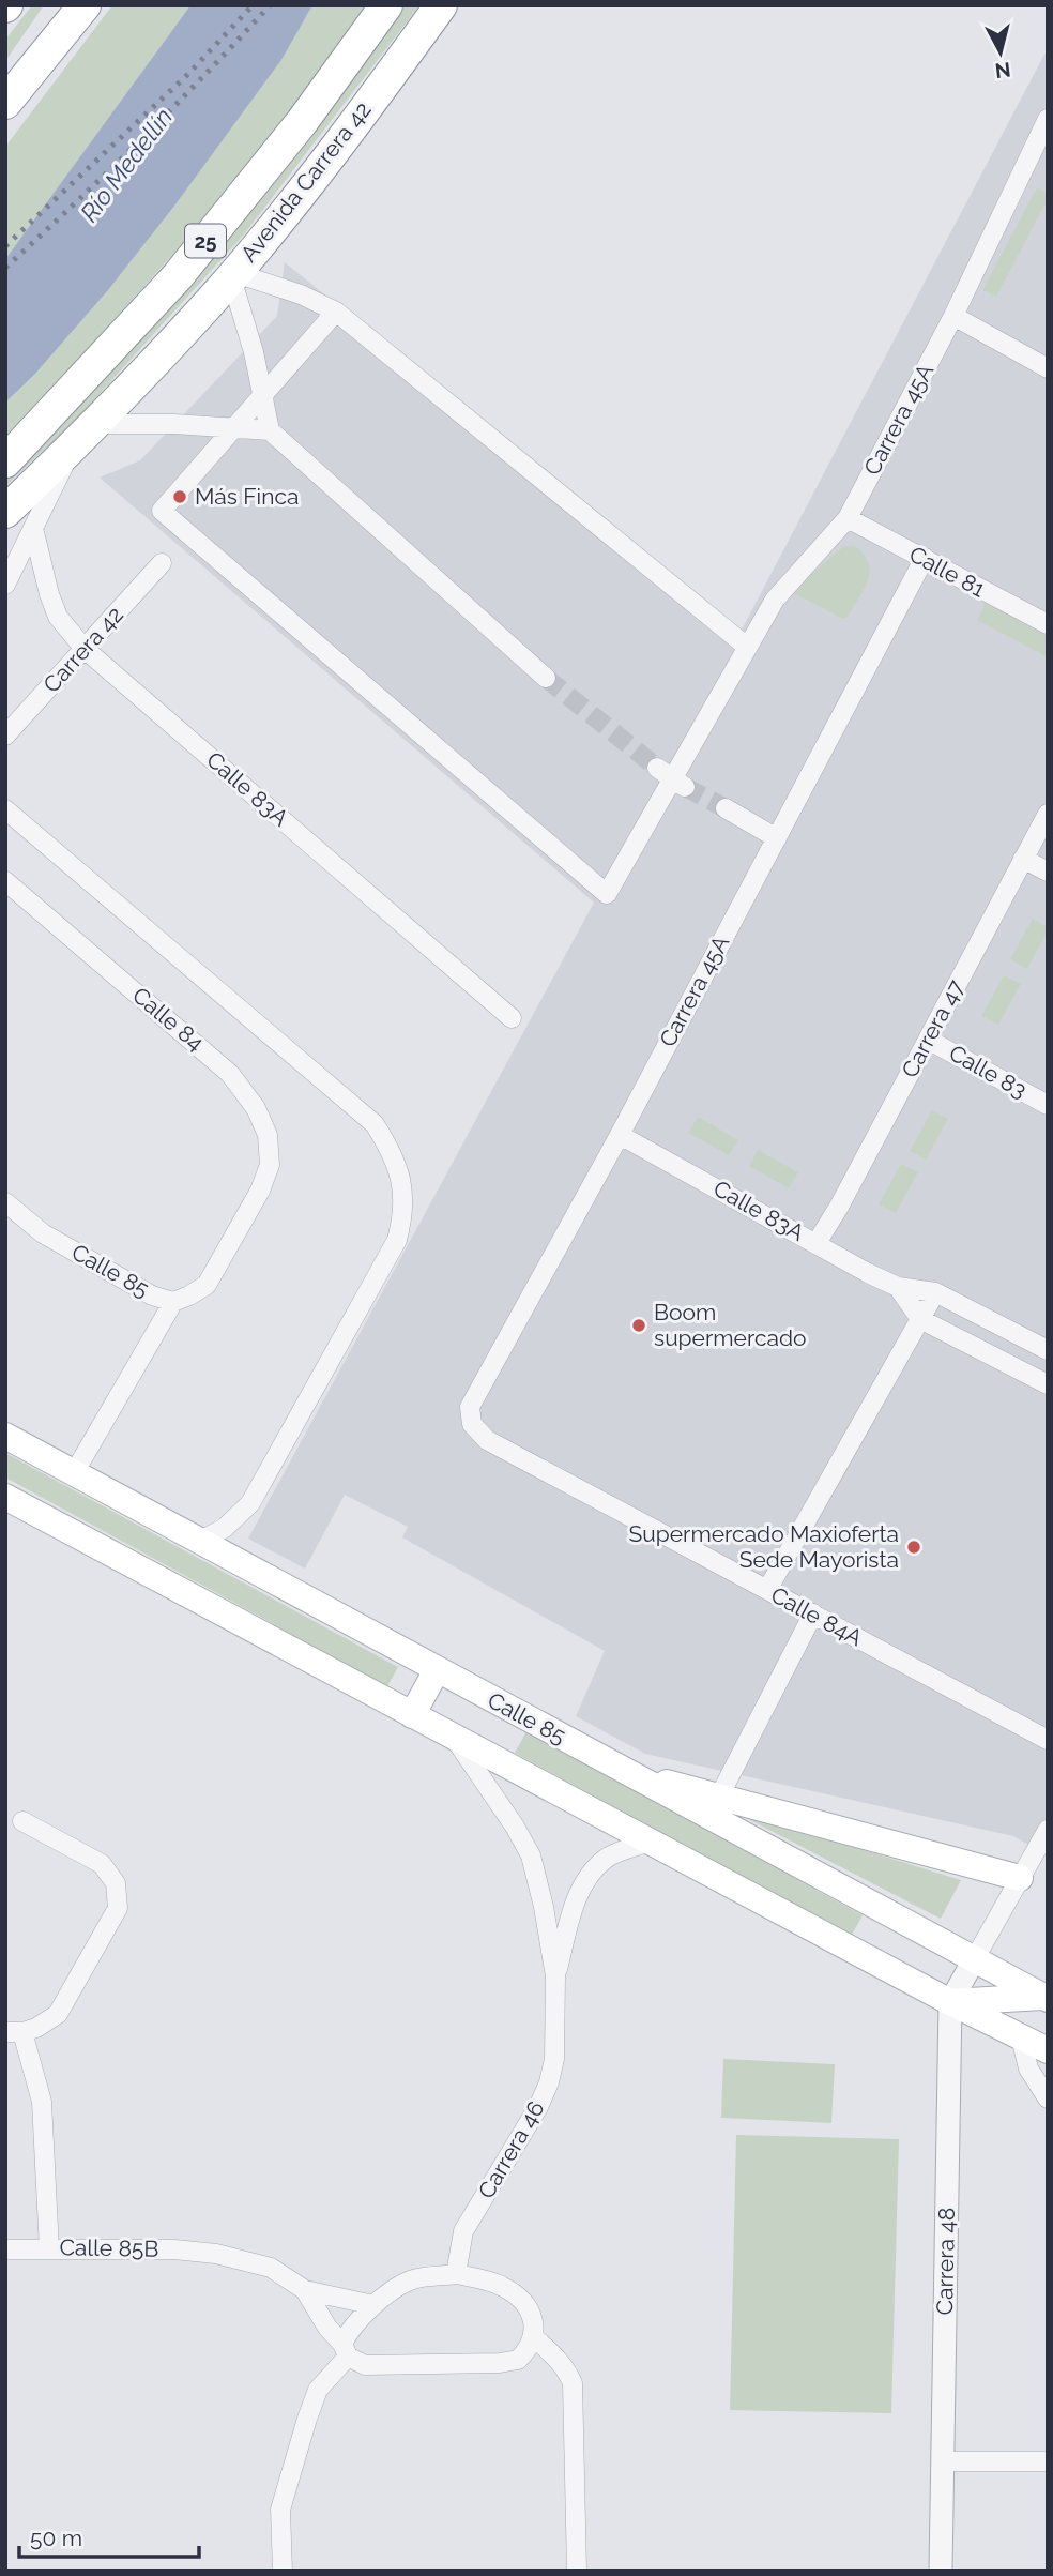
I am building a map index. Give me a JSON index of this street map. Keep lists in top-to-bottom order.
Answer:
{
  "streets": {
    "highway": ["Avenida Carrera 42", "25"],
    "main road": ["Calle 85"],
    "street": [
      "Carrera 45A",
      "Calle 81",
      "Carrera 42",
      "Calle 83A",
      "Calle 84",
      "Carrera 47",
      "Calle 83",
      "Calle 84A",
      "Carrera 46",
      "Calle 85B",
      "Carrera 48"
    ]
  },
  "crossings": [
    ["Carrera 45A", "Calle 81"],
    ["Carrera 45A", "Calle 83A"],
    ["Carrera 45A", "Calle 84A"],
    ["Carrera 42", "Calle 83A"],
    ["Calle 83A", "Carrera 47"],
    ["Calle 84", "Calle 85"],
    ["Carrera 47", "Calle 83"],
    ["Calle 85", "Carrera 48"]
  ],
  "water": ["Río Medellín"],
  "places": ["Más Finca", "Boom supermercado", "Supermercado Maxioferta Sede Mayorista"],
  "scale_bar": "50 m",
  "north": "bottom"
}
